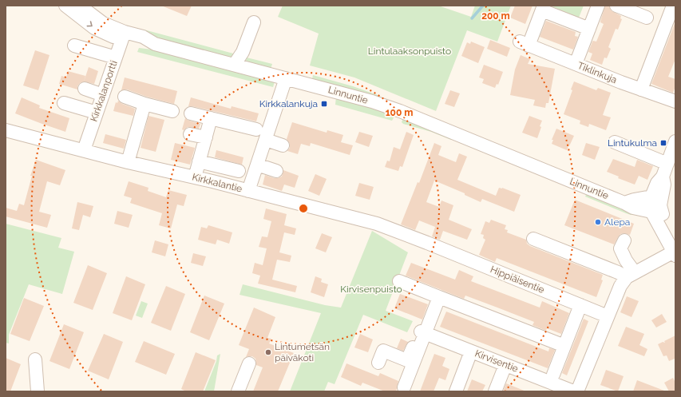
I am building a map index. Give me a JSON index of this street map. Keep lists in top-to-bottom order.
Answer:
{
  "streets": {
    "street": [
      "Tiklinkuja",
      "Kirkkalanportti",
      "Linnuntie",
      "Kirkkalantie",
      "Hippiäisentie",
      "Kirvisentie"
    ]
  },
  "crossings": [
    ["Kirkkalanportti", "Linnuntie"],
    ["Kirkkalanportti", "Kirkkalantie"],
    ["Kirkkalantie", "Hippiäisentie"]
  ],
  "parks": ["Lintulaaksonpuisto", "Kirvisenpuisto"],
  "places": {
    "transit": ["Kirkkalankuja", "Lintukulma"],
    "other": ["Alepa", "Lintumetsän päiväkoti"]
  },
  "rings": ["200 m", "100 m"]
}
